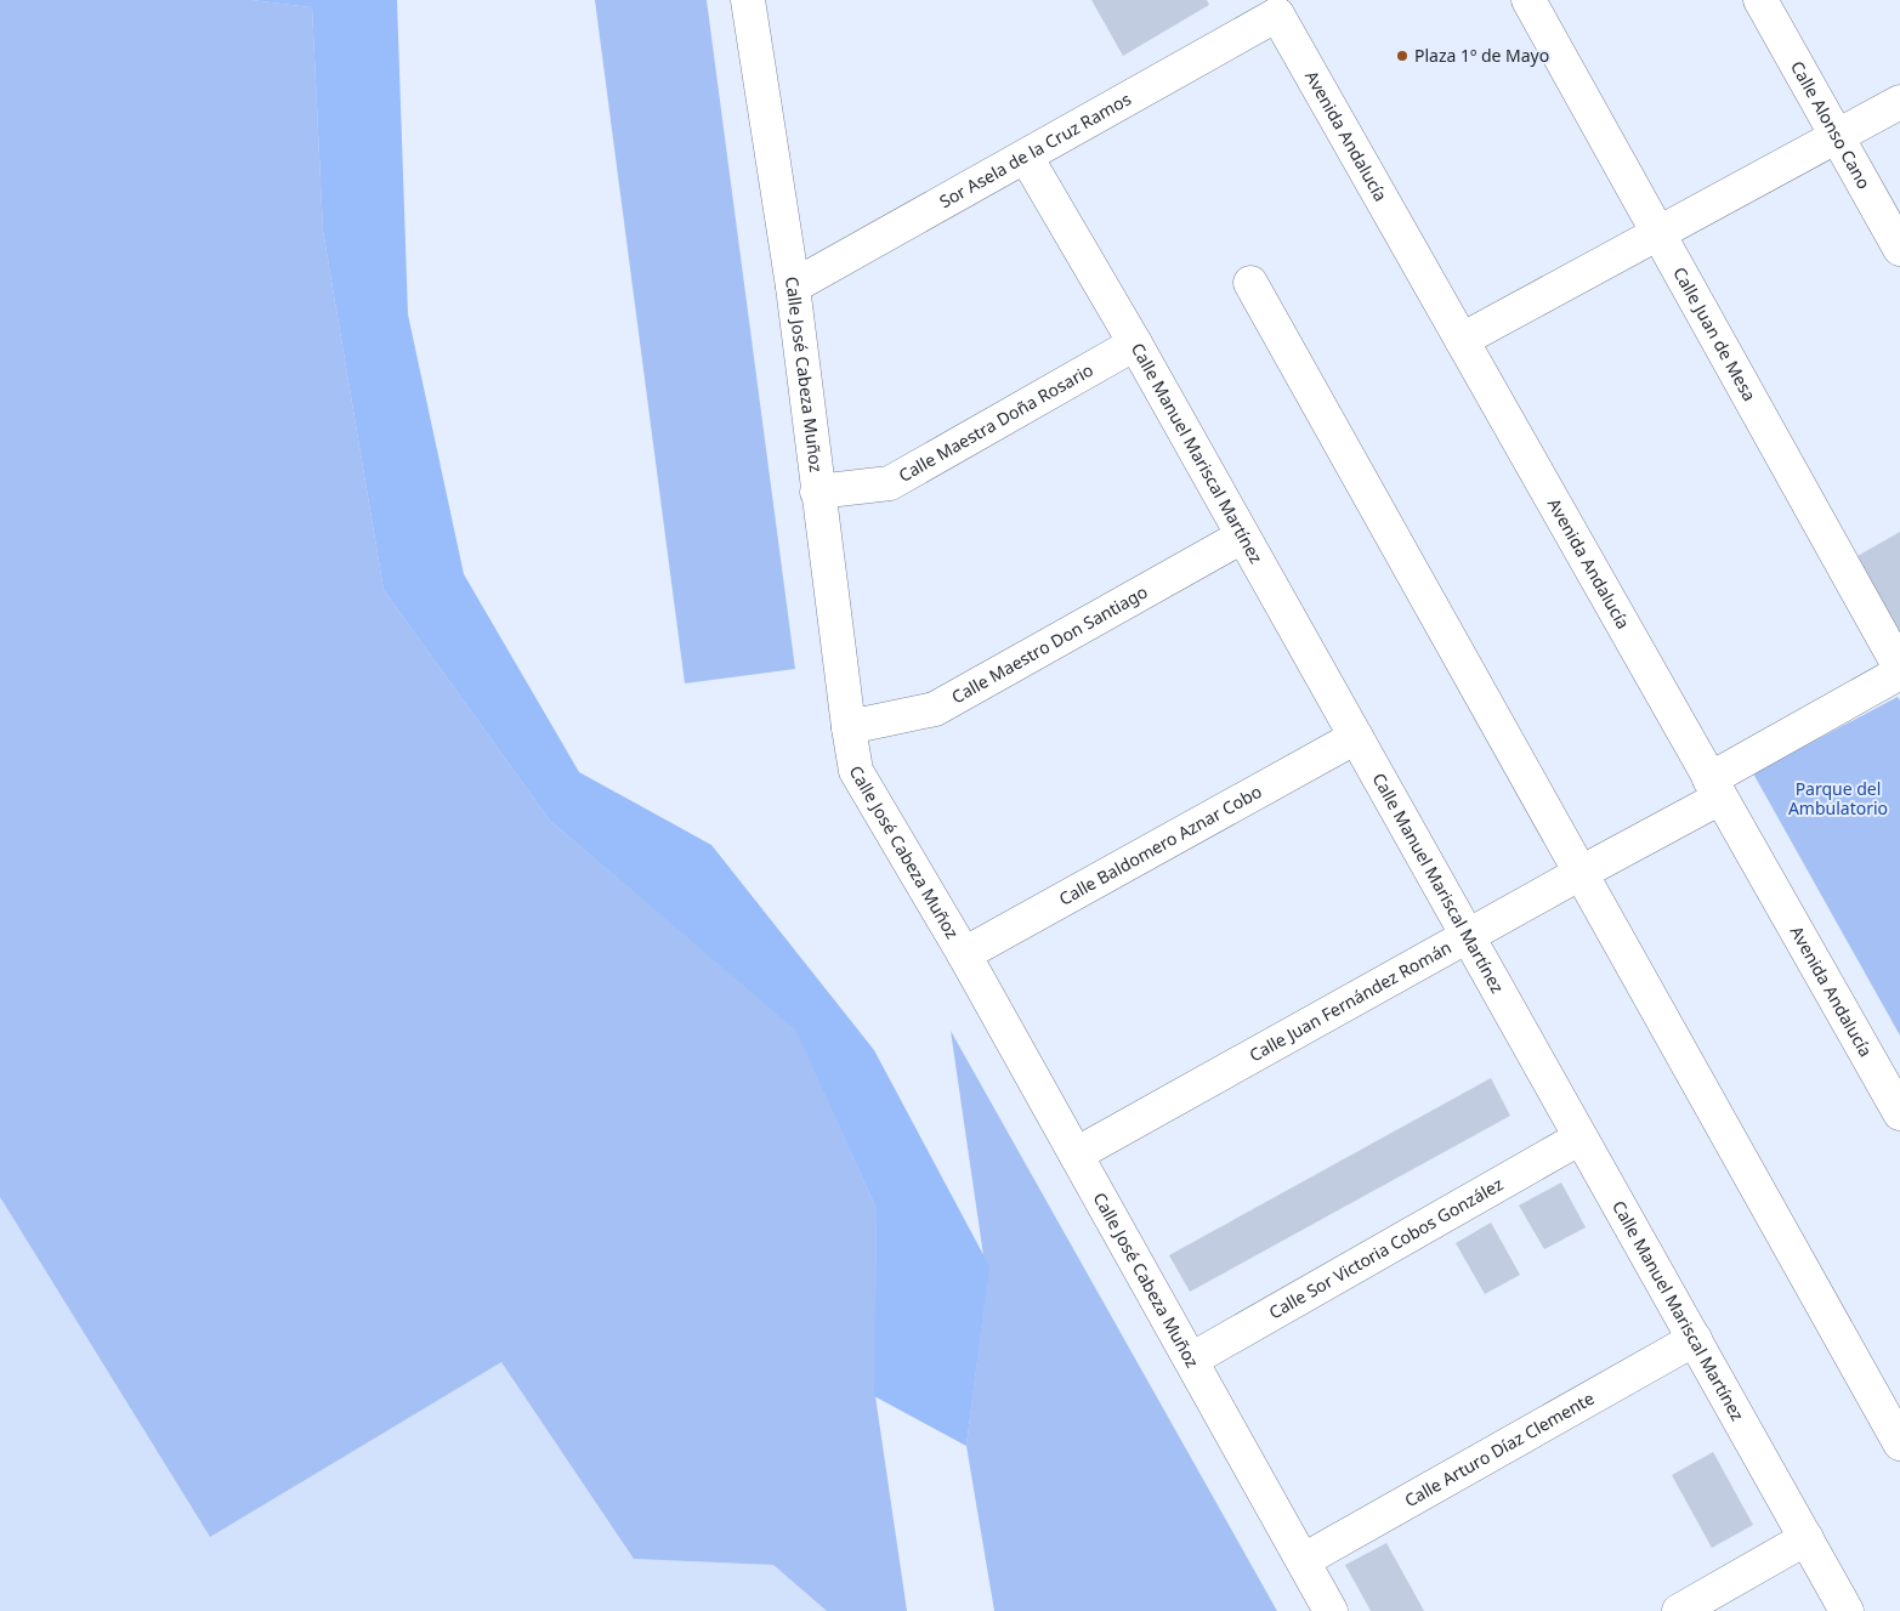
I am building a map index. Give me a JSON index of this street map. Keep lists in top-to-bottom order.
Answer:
{
  "streets": {
    "street": [
      "Calle Alonso Cano",
      "Avenida Andalucía",
      "Sor Asela de la Cruz Ramos",
      "Calle Juan de Mesa",
      "Calle José Cabeza Muñoz",
      "Calle Maestra Doña Rosario",
      "Calle Manuel Mariscal Martínez",
      "Calle Maestro Don Santiago",
      "Calle Baldomero Aznar Cobo",
      "Calle Juan Fernández Román",
      "Calle Sor Victoria Cobos González",
      "Calle Arturo Díaz Clemente"
    ]
  },
  "crossings": [
    ["Avenida Andalucía", "Sor Asela de la Cruz Ramos"],
    ["Avenida Andalucía", "Calle Juan Fernández Román"],
    ["Sor Asela de la Cruz Ramos", "Calle José Cabeza Muñoz"],
    ["Sor Asela de la Cruz Ramos", "Calle Manuel Mariscal Martínez"],
    ["Calle José Cabeza Muñoz", "Calle Maestra Doña Rosario"],
    ["Calle José Cabeza Muñoz", "Calle Maestro Don Santiago"],
    ["Calle José Cabeza Muñoz", "Calle Baldomero Aznar Cobo"],
    ["Calle José Cabeza Muñoz", "Calle Juan Fernández Román"],
    ["Calle José Cabeza Muñoz", "Calle Sor Victoria Cobos González"],
    ["Calle José Cabeza Muñoz", "Calle Arturo Díaz Clemente"],
    ["Calle Maestra Doña Rosario", "Calle Manuel Mariscal Martínez"],
    ["Calle Manuel Mariscal Martínez", "Calle Maestro Don Santiago"],
    ["Calle Manuel Mariscal Martínez", "Calle Baldomero Aznar Cobo"],
    ["Calle Manuel Mariscal Martínez", "Calle Juan Fernández Román"],
    ["Calle Manuel Mariscal Martínez", "Calle Sor Victoria Cobos González"],
    ["Calle Manuel Mariscal Martínez", "Calle Arturo Díaz Clemente"]
  ],
  "parks": ["Parque del Ambulatorio"],
  "places": ["Plaza 1º de Mayo"]
}
